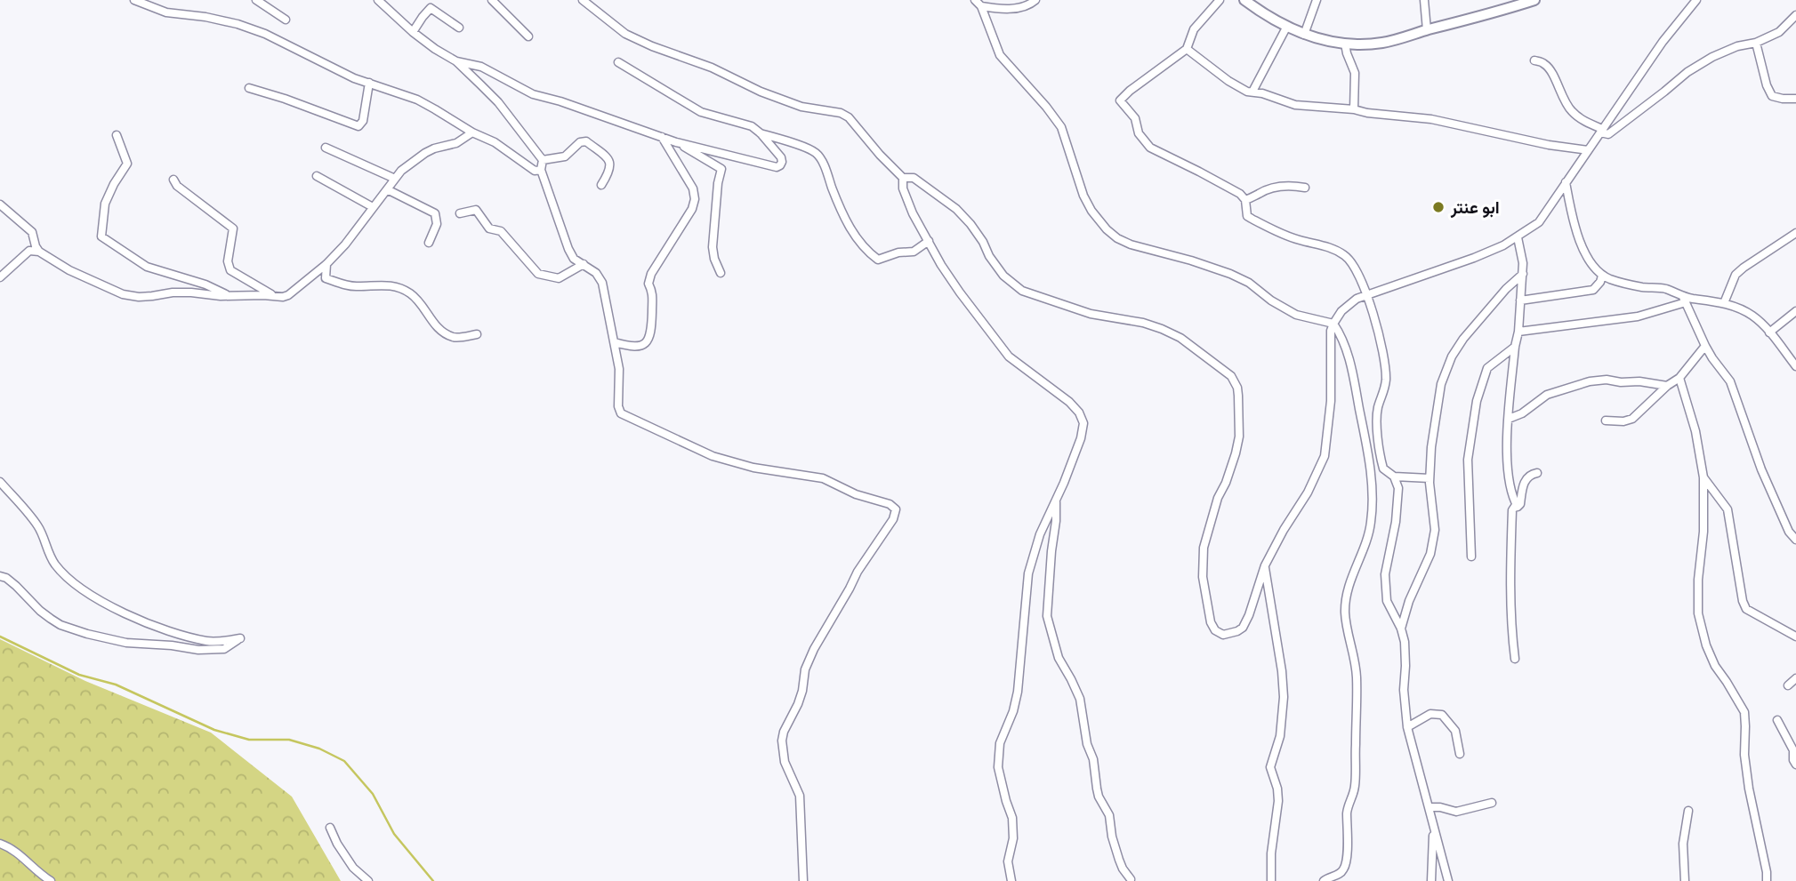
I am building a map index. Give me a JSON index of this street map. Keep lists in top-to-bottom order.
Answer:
{
  "places": ["ابو عنتر"]
}
